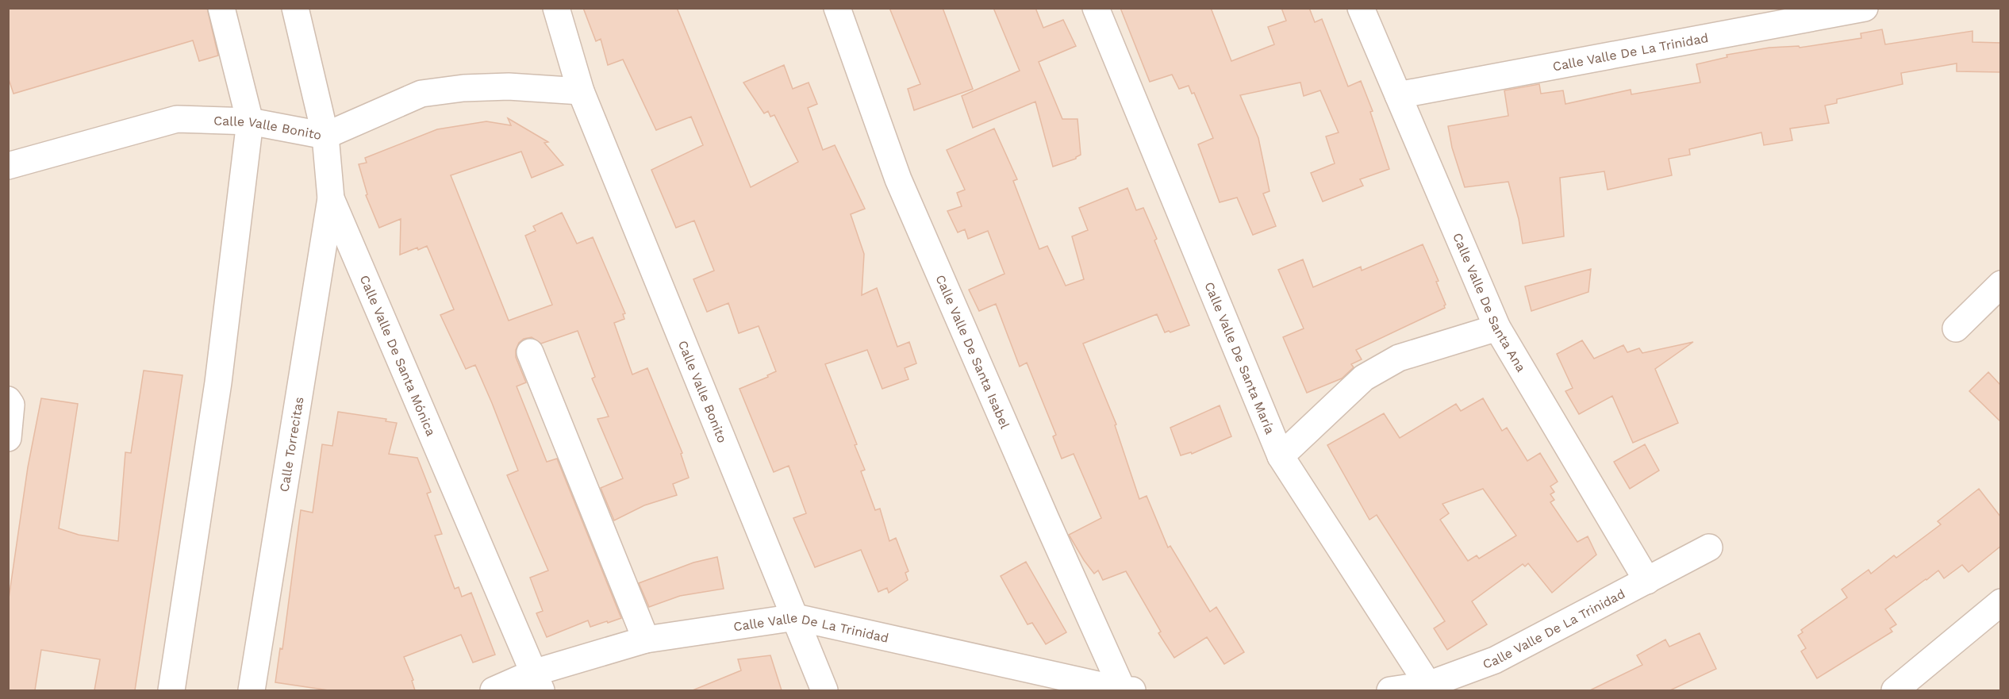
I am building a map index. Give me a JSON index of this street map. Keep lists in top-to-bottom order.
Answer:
{
  "streets": {
    "street": [
      "Calle Valle De La Trinidad",
      "Calle Valle Bonito",
      "Calle Valle De Santa Ana",
      "Calle Valle De Santa Isabel",
      "Calle Valle De Santa Mónica",
      "Calle Valle De Santa María",
      "Calle Torrecitas"
    ]
  },
  "crossings": [
    ["Calle Valle De La Trinidad", "Calle Valle Bonito"],
    ["Calle Valle De La Trinidad", "Calle Valle De Santa Ana"],
    ["Calle Valle De La Trinidad", "Calle Valle De Santa Isabel"],
    ["Calle Valle De La Trinidad", "Calle Valle De Santa Mónica"],
    ["Calle Valle De La Trinidad", "Calle Valle De Santa María"],
    ["Calle Valle Bonito", "Calle Valle De Santa Mónica"],
    ["Calle Valle De Santa Mónica", "Calle Torrecitas"]
  ]
}
